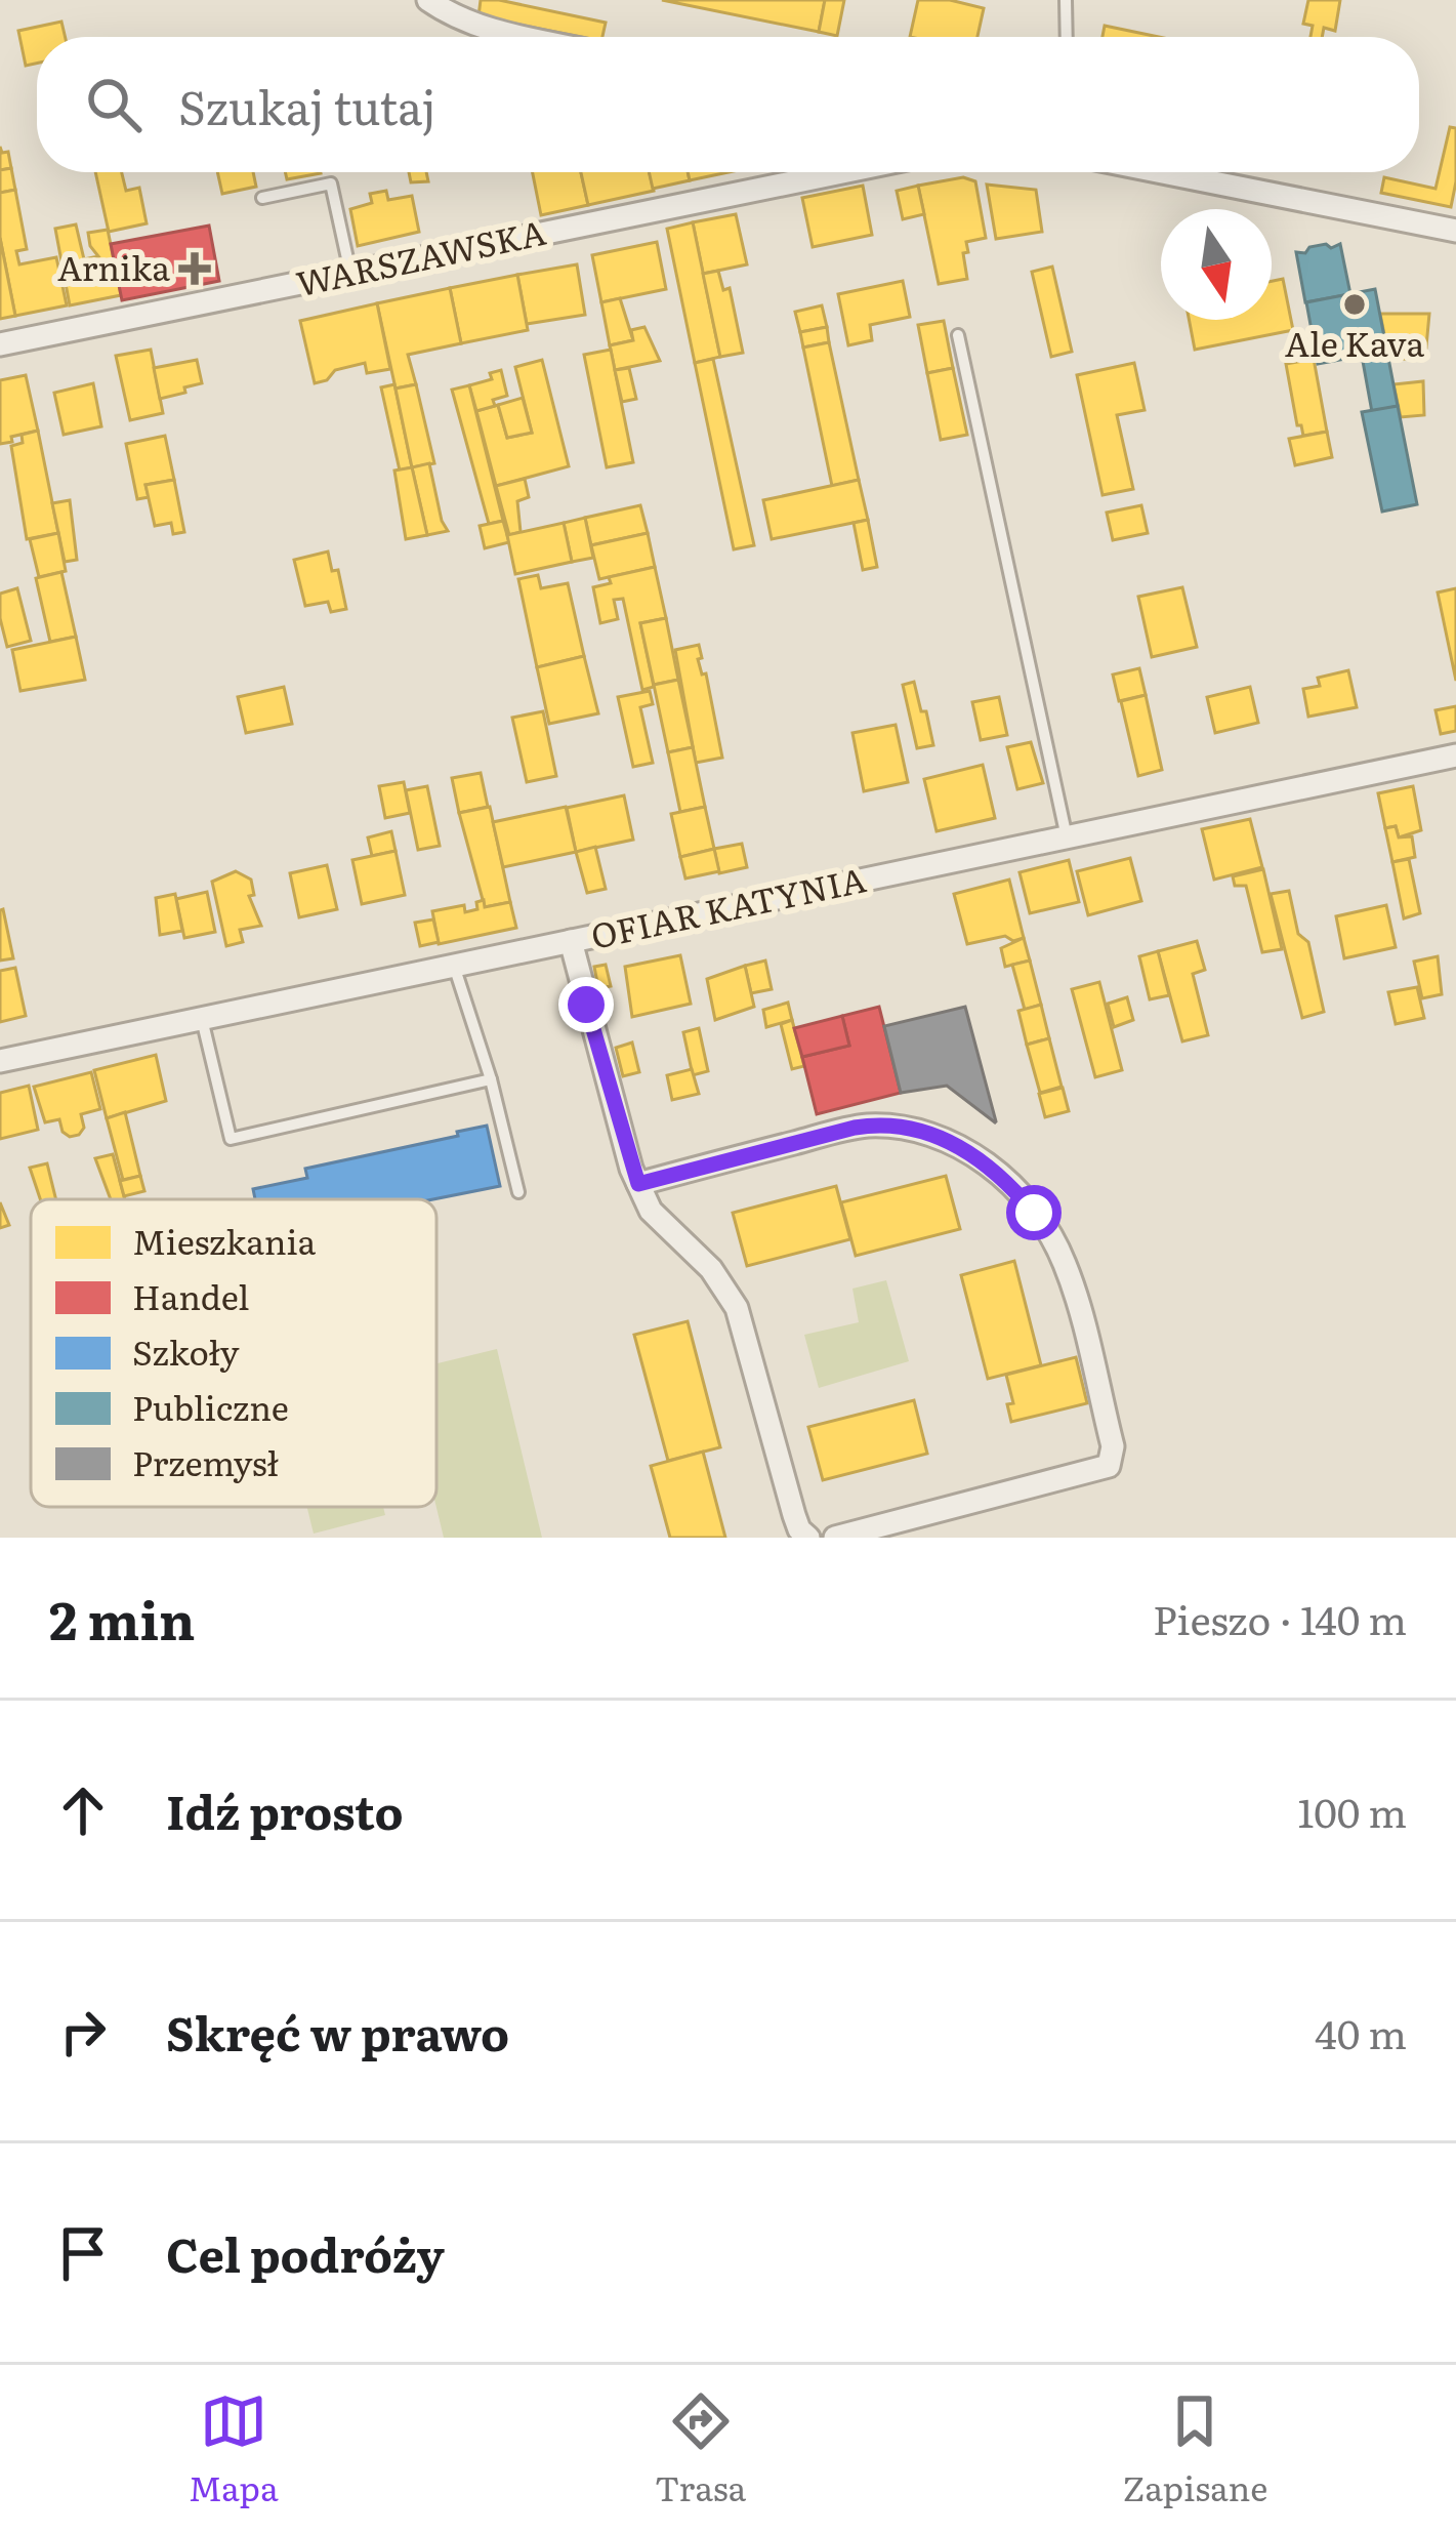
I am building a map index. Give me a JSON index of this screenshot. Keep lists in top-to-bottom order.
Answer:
{
  "streets": {
    "street": ["WARSZAWSKA", "OFIAR KATYNIA"]
  },
  "places": {
    "health": ["Arnika"],
    "other": ["Ale Kava"]
  },
  "legend": [
    "Mieszkania",
    "Handel",
    "Szkoły",
    "Publiczne",
    "Przemysł"
  ],
  "north": "bottom",
  "page": {
    "search": "Szukaj tutaj",
    "heading": ["2 min", "Pieszo · 140 m"],
    "list": [
      ["Idź prosto", "100 m"],
      ["Skręć w prawo", "40 m"],
      "Cel podróży"
    ],
    "nav": ["Mapa", "Trasa", "Zapisane"]
  }
}
